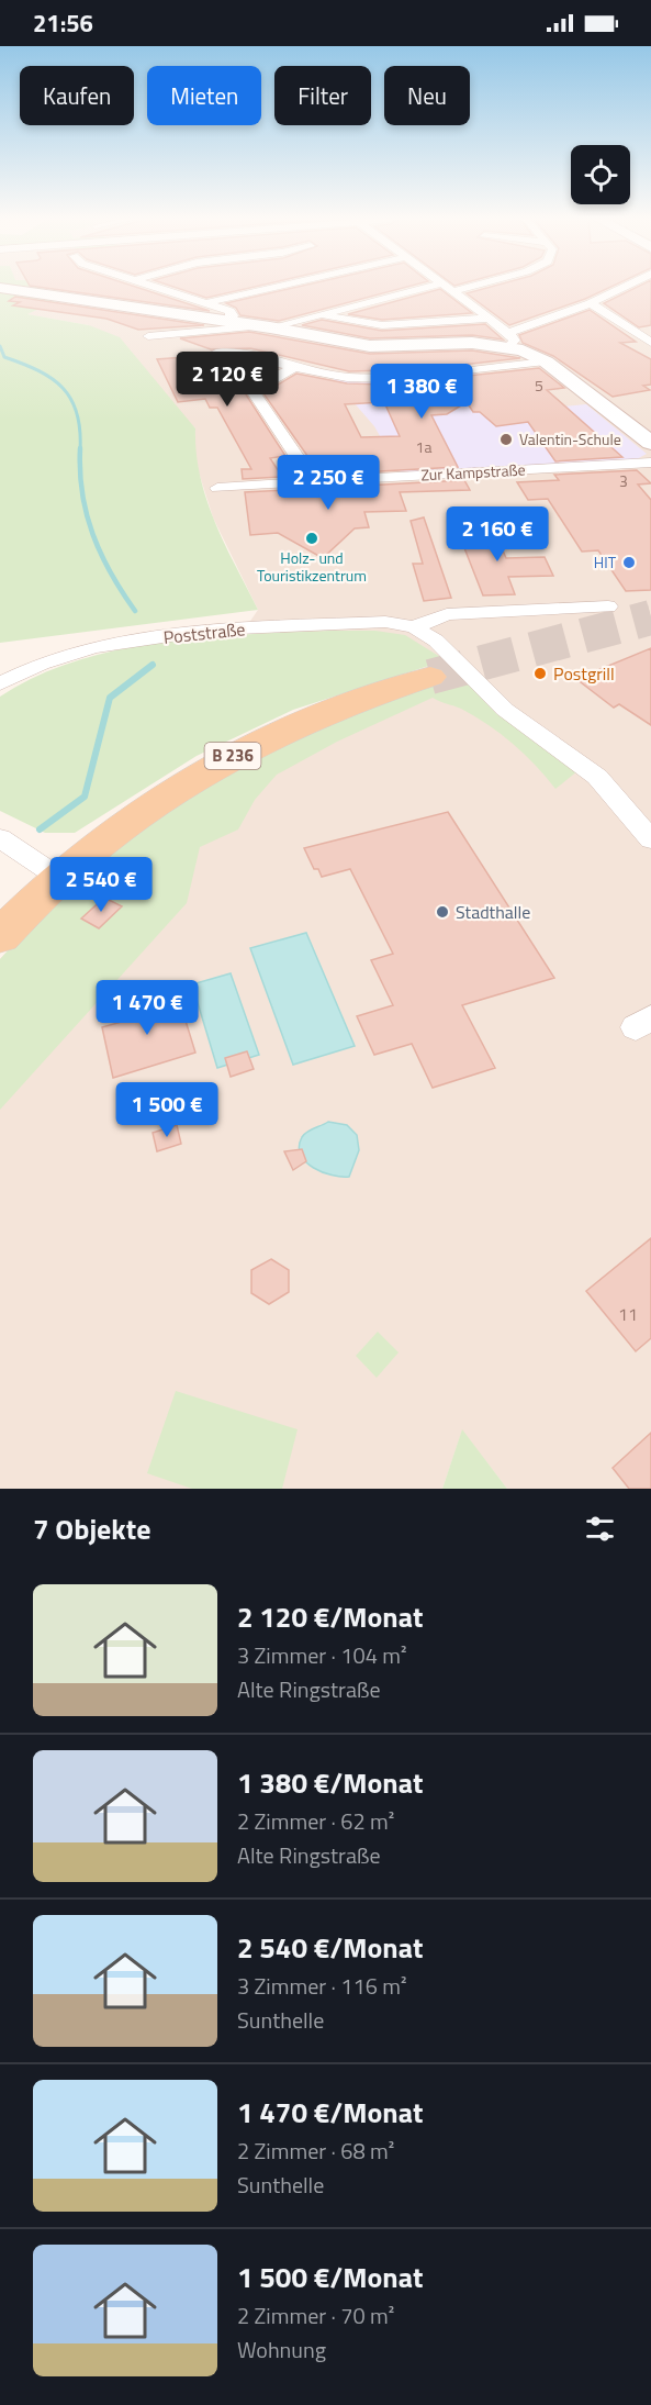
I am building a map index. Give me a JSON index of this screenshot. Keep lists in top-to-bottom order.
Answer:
{
  "streets": {
    "main road": ["B 236"],
    "street": ["Zur Kampstraße", "Poststraße"]
  },
  "places": [
    "Valentin-Schule",
    "Holz- und Touristikzentrum",
    "HIT",
    "Postgrill",
    "Stadthalle"
  ],
  "house_numbers": [
    "5",
    "1a",
    "3",
    "11"
  ],
  "page": {
    "status": "21:56",
    "chip": [
      "Kaufen",
      "Mieten",
      "Filter",
      "Neu"
    ],
    "price": [
      "2 120 €",
      "1 380 €",
      "2 250 €",
      "2 160 €",
      "2 540 €",
      "1 470 €",
      "1 500 €"
    ],
    "heading": "7 Objekte",
    "list": [
      {
        "name": "2 120 €/Monat",
        "note": "3 Zimmer · 104 m² · Alte Ringstraße"
      },
      {
        "name": "1 380 €/Monat",
        "note": "2 Zimmer · 62 m² · Alte Ringstraße"
      },
      {
        "name": "2 540 €/Monat",
        "note": "3 Zimmer · 116 m² · Sunthelle"
      },
      {
        "name": "1 470 €/Monat",
        "note": "2 Zimmer · 68 m² · Sunthelle"
      },
      {
        "name": "1 500 €/Monat",
        "note": "2 Zimmer · 70 m² · Wohnung"
      }
    ]
  }
}
